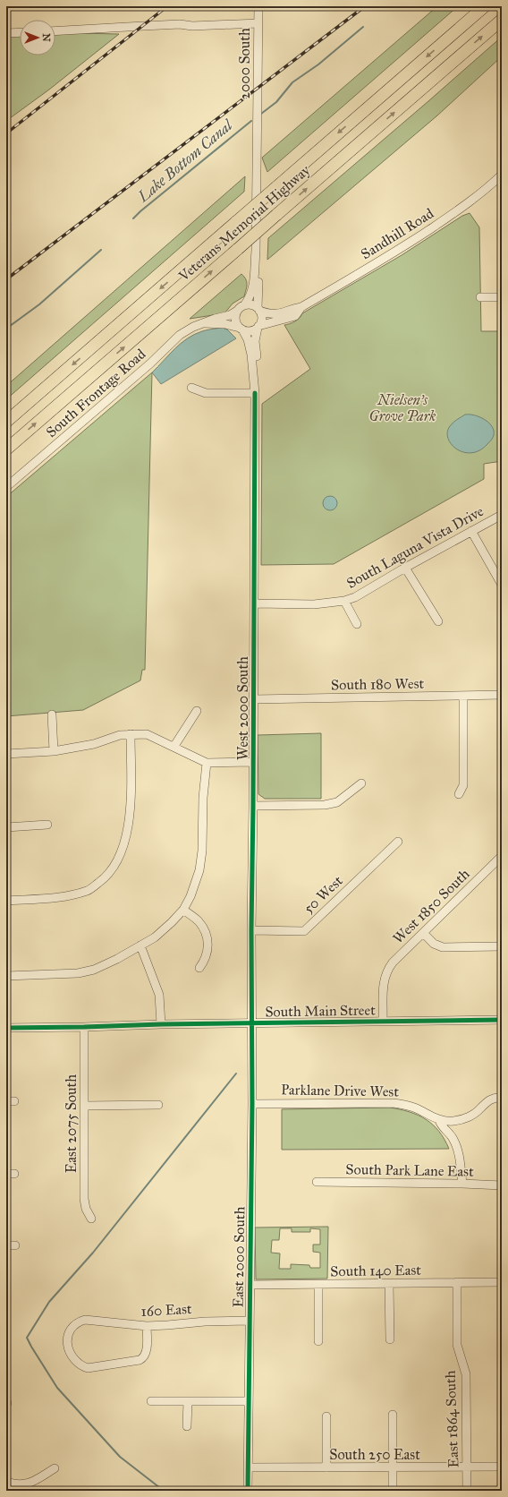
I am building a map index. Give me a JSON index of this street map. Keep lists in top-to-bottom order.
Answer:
{
  "streets": {
    "highway": ["Veterans Memorial Highway"],
    "street": [
      "2000 South",
      "Sandhill Road",
      "South Frontage Road",
      "South Laguna Vista Drive",
      "South 180 West",
      "West 2000 South",
      "50 West",
      "West 1850 South",
      "South Main Street",
      "Parklane Drive West",
      "East 2075 South",
      "South Park Lane East",
      "East 2000 South",
      "South 140 East",
      "160 East",
      "East 1864 South",
      "South 250 East"
    ]
  },
  "crossings": [
    ["Sandhill Road", "South Frontage Road"],
    ["Sandhill Road", "West 2000 South"],
    ["South Frontage Road", "West 2000 South"],
    ["South Laguna Vista Drive", "West 2000 South"],
    ["South 180 West", "West 2000 South"],
    ["West 2000 South", "50 West"],
    ["West 2000 South", "South Main Street"],
    ["West 2000 South", "East 2000 South"],
    ["West 1850 South", "South Main Street"],
    ["South Main Street", "East 2075 South"],
    ["South Main Street", "East 2000 South"],
    ["Parklane Drive West", "East 2000 South"],
    ["East 2000 South", "South 140 East"],
    ["East 2000 South", "160 East"],
    ["East 2000 South", "South 250 East"],
    ["South 140 East", "East 1864 South"],
    ["East 1864 South", "South 250 East"]
  ],
  "water": ["Lake Bottom Canal"],
  "parks": ["Nielsen's Grove Park"],
  "north": "right"
}
